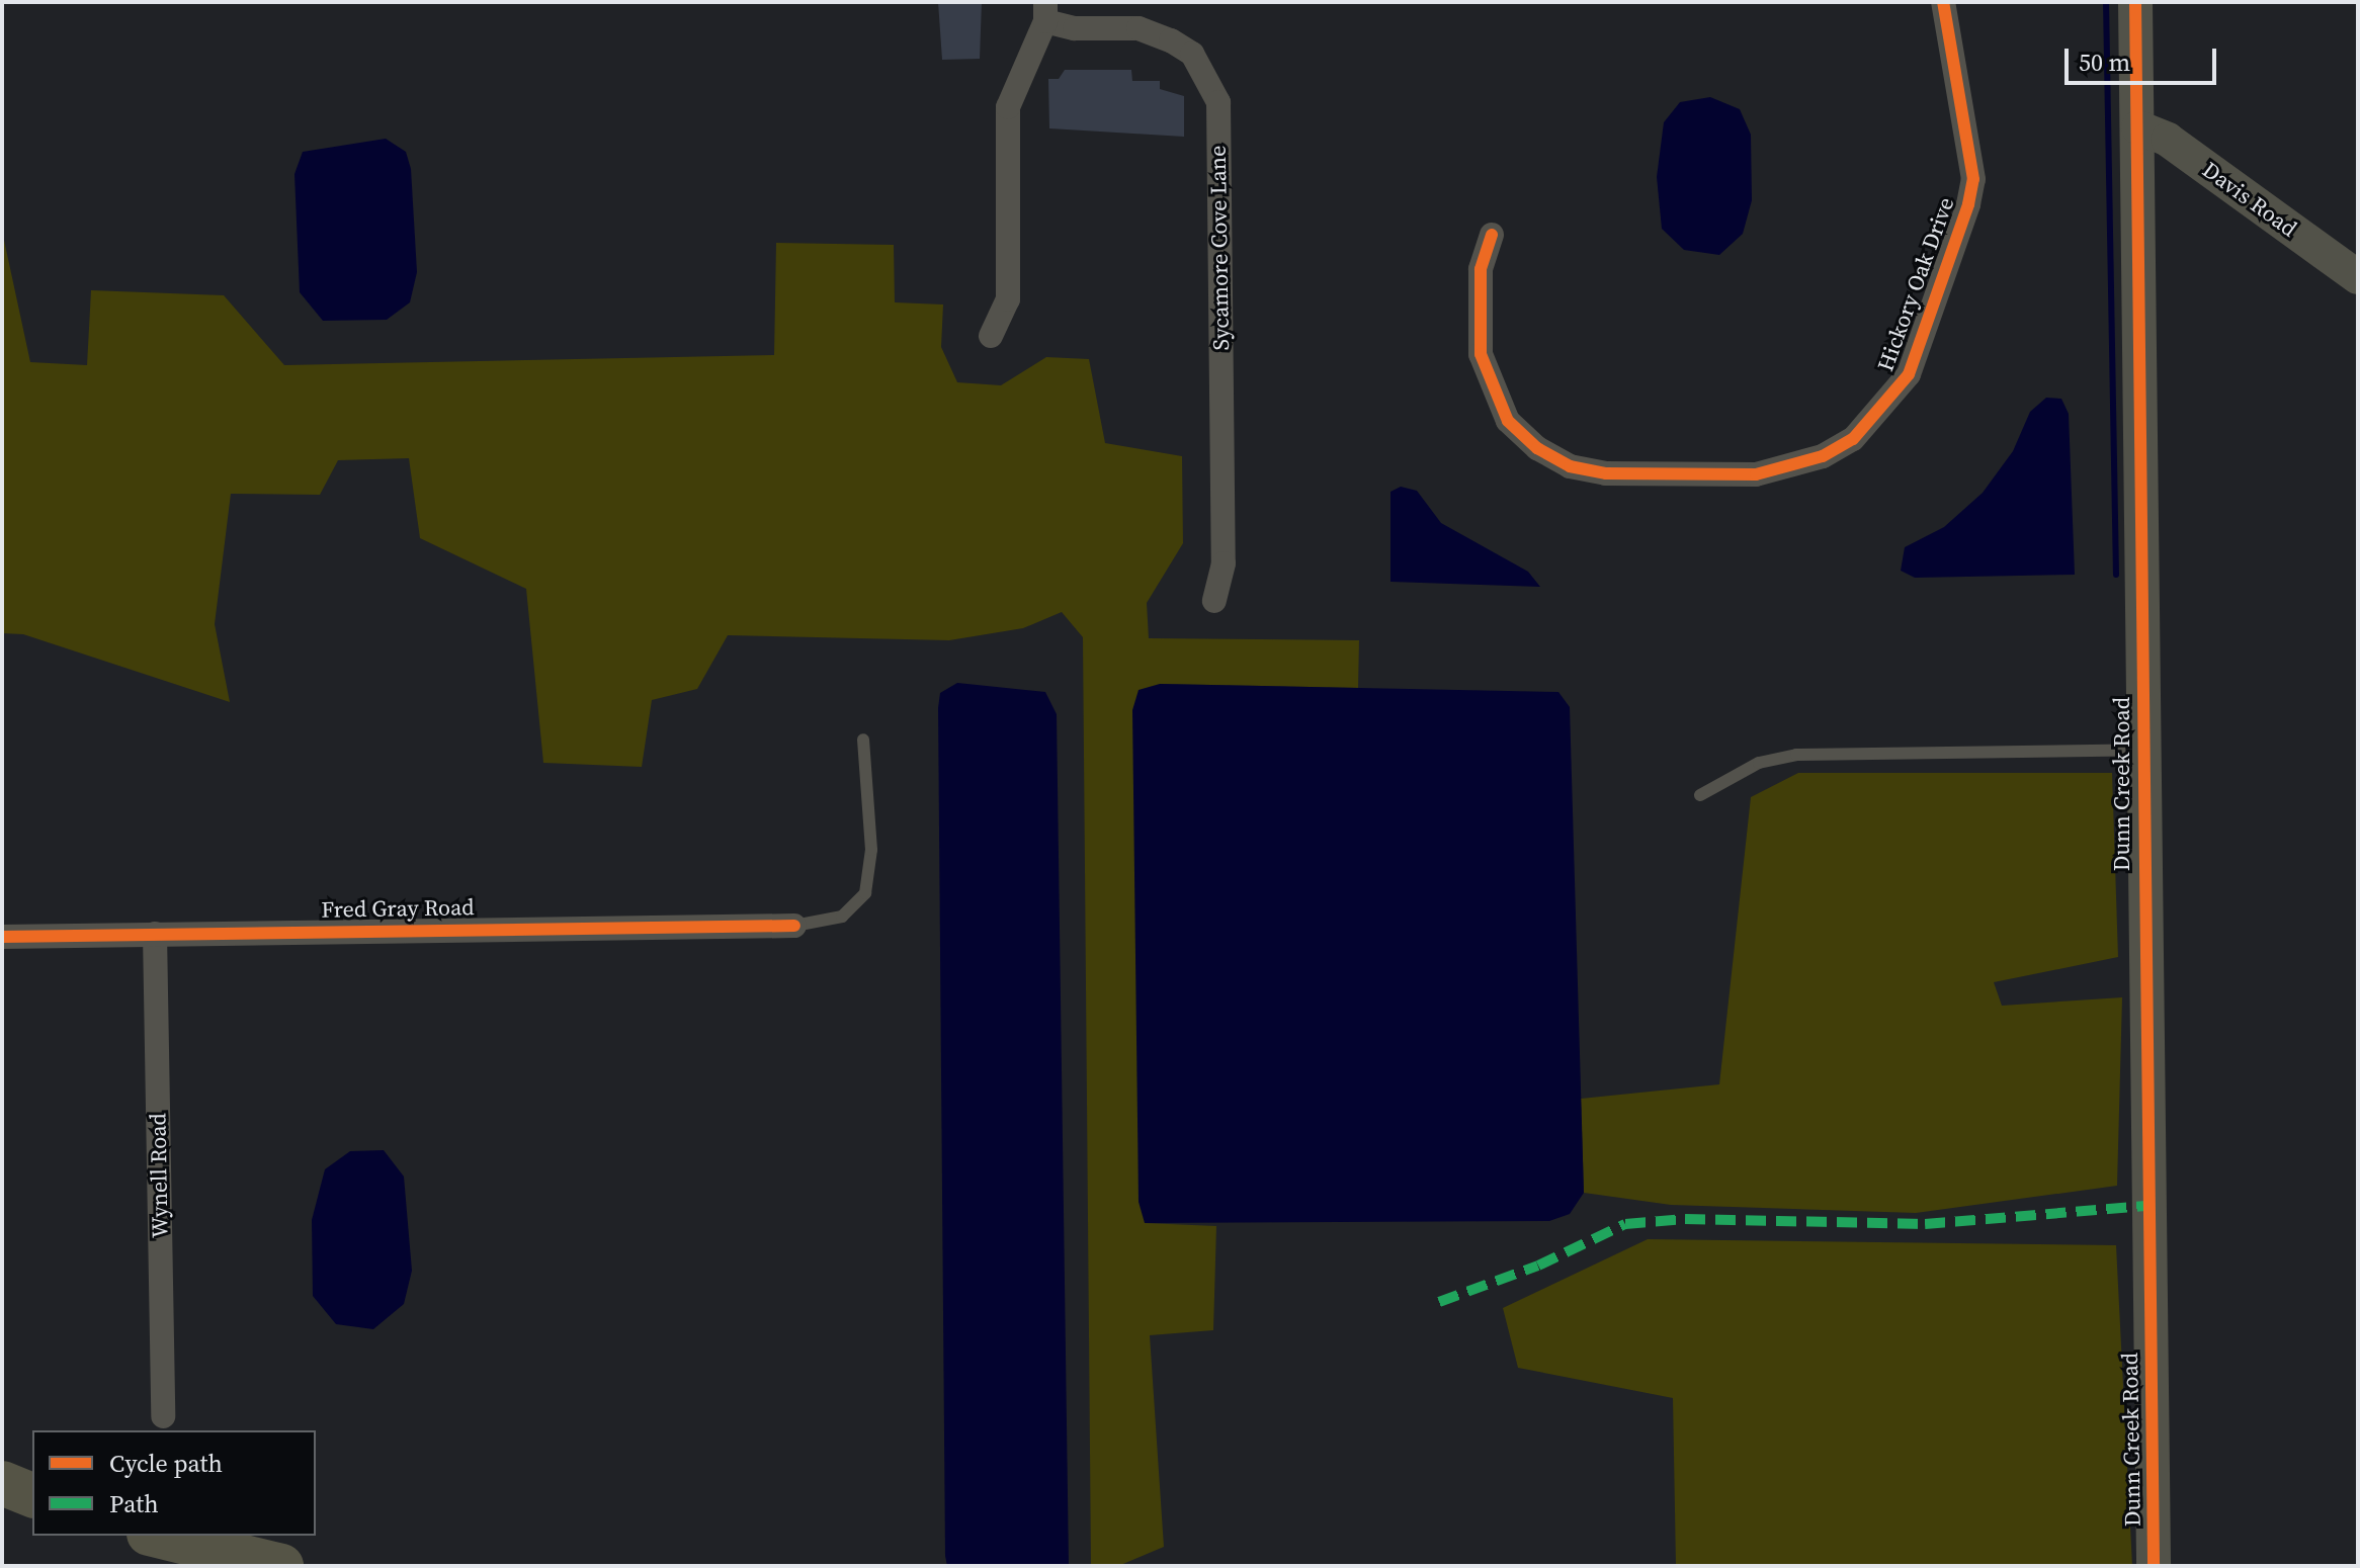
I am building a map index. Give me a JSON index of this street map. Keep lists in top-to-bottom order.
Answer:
{
  "streets": {
    "street": [
      "Davis Road",
      "Sycamore Cove Lane",
      "Hickory Oak Drive",
      "Dunn Creek Road",
      "Fred Gray Road",
      "Wynell Road"
    ]
  },
  "crossings": [
    ["Davis Road", "Dunn Creek Road"],
    ["Fred Gray Road", "Wynell Road"]
  ],
  "legend": ["Cycle path", "Path"],
  "scale_bar": "50 m"
}
